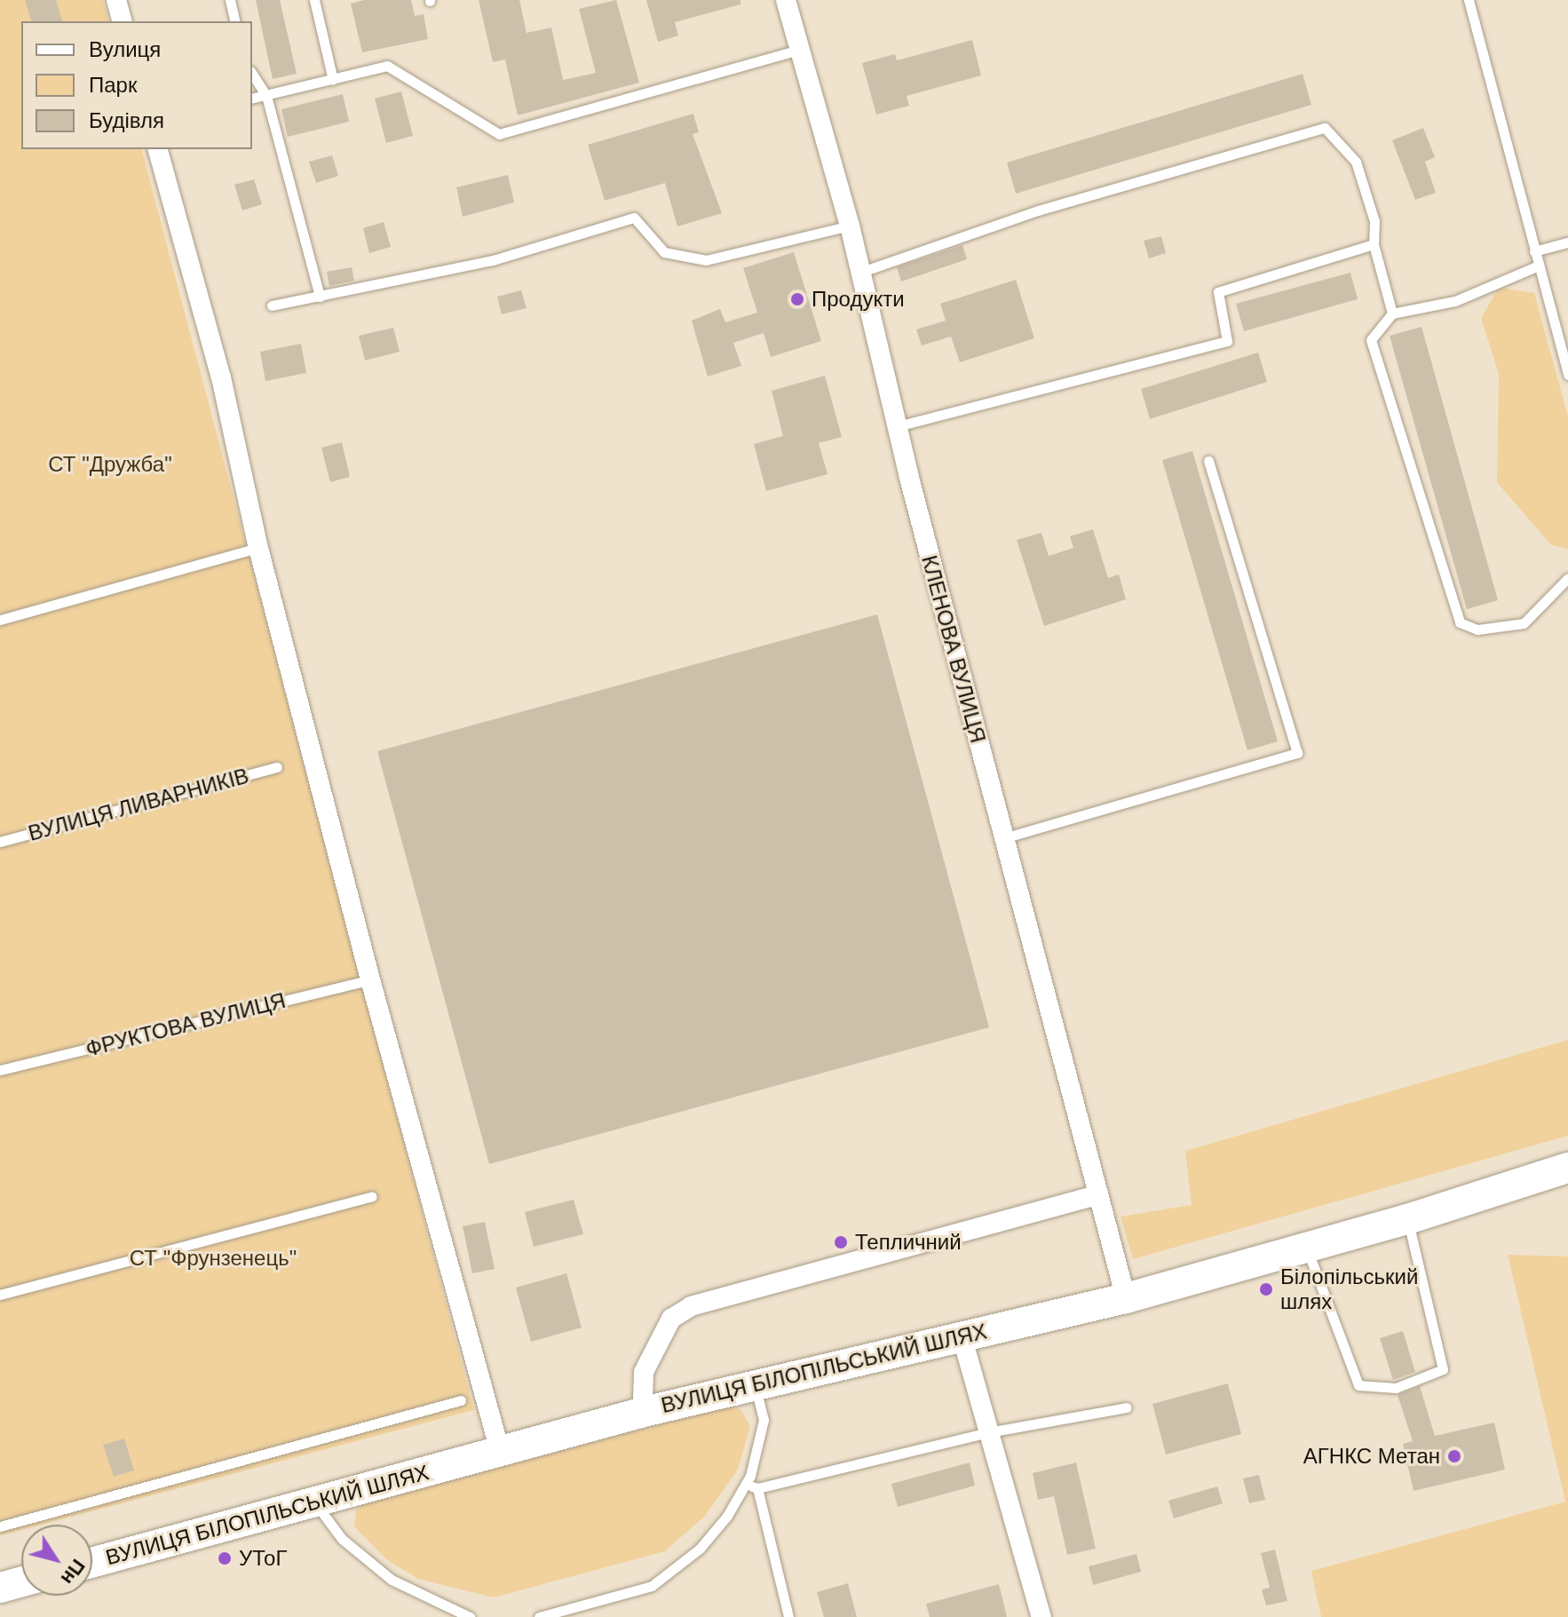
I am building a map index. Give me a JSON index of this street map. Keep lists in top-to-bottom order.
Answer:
{
  "streets": {
    "main road": ["ВУЛИЦЯ БІЛОПІЛЬСЬКИЙ ШЛЯХ"],
    "street": ["КЛЕНОВА ВУЛИЦЯ"],
    "lane": ["ВУЛИЦЯ ЛИВАРНИКІВ", "ФРУКТОВА ВУЛИЦЯ"]
  },
  "crossings": [
    ["КЛЕНОВА ВУЛИЦЯ", "ВУЛИЦЯ БІЛОПІЛЬСЬКИЙ ШЛЯХ"]
  ],
  "parks": ["СТ \"Дружба\"", "СТ \"Фрунзенець\""],
  "places": [
    "Продукти",
    "Тепличний",
    "Білопільський шлях",
    "АГНКС Метан",
    "УТоГ"
  ],
  "legend": ["Вулиця", "Парк", "Будівля"],
  "north": "bottom right"
}
